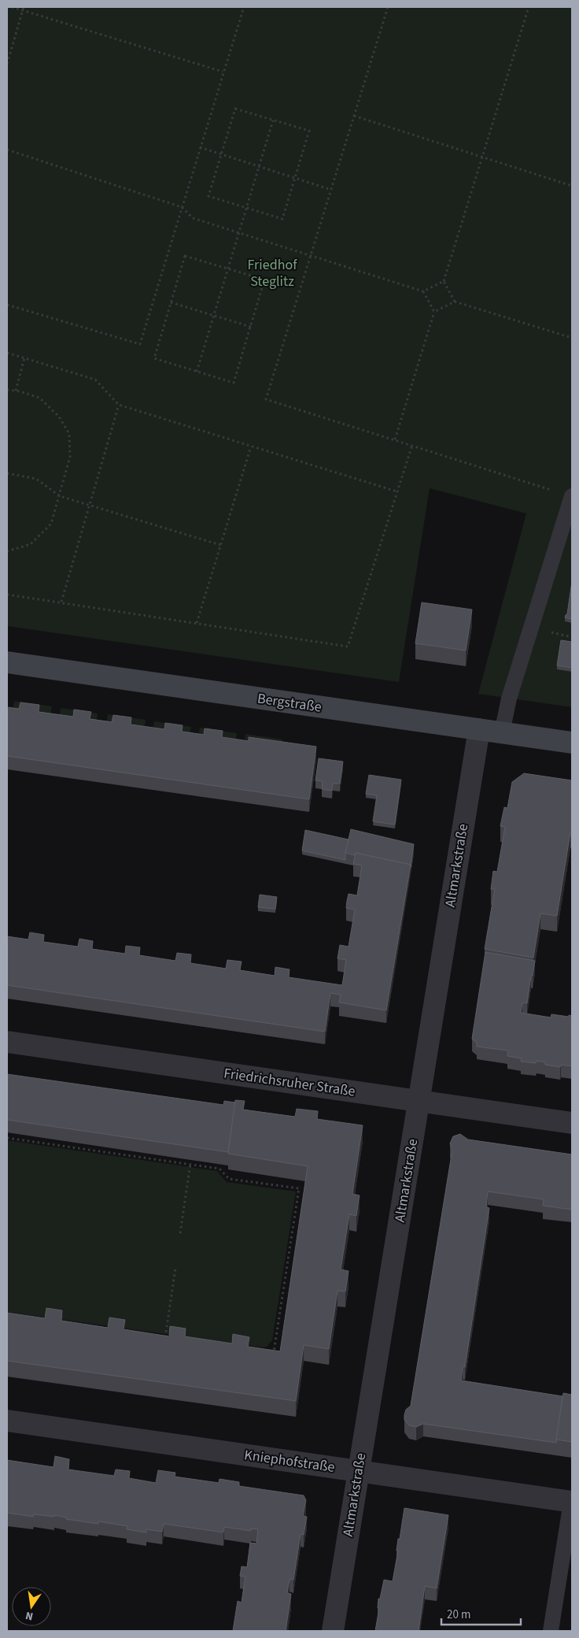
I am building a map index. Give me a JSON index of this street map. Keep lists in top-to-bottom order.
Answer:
{
  "streets": {
    "street": [
      "Bergstraße",
      "Altmarkstraße",
      "Friedrichsruher Straße",
      "Kniephofstraße"
    ]
  },
  "crossings": [
    ["Bergstraße", "Altmarkstraße"],
    ["Altmarkstraße", "Friedrichsruher Straße"],
    ["Altmarkstraße", "Kniephofstraße"]
  ],
  "parks": ["Friedhof Steglitz"],
  "scale_bar": "20 m",
  "north": "bottom"
}
